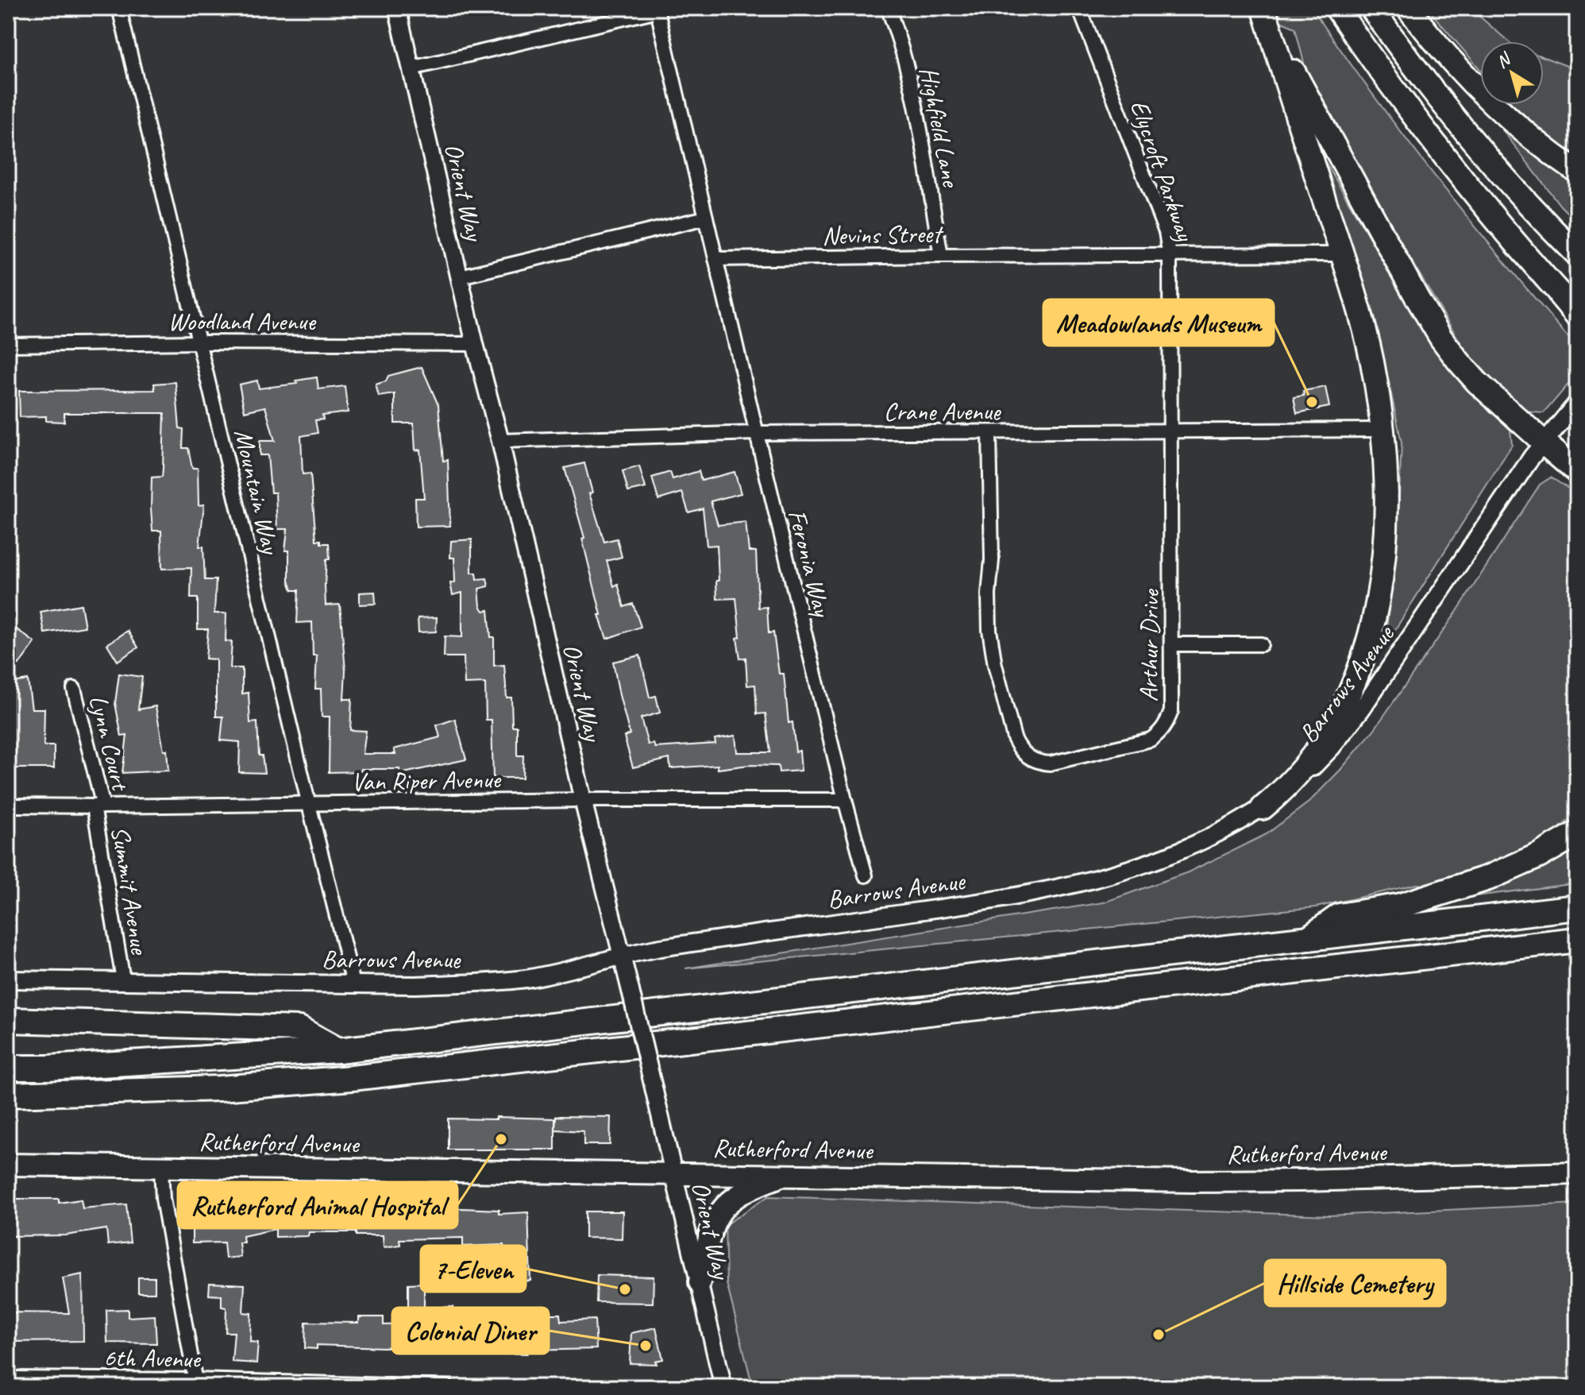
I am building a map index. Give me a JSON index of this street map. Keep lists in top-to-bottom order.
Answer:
{
  "streets": {
    "main road": ["Rutherford Avenue"],
    "street": [
      "Highfield Lane",
      "Elycroft Parkway",
      "Orient Way",
      "Nevins Street",
      "Woodland Avenue",
      "Crane Avenue",
      "Mountain Way",
      "Feronia Way",
      "Arthur Drive",
      "Barrows Avenue",
      "Lynn Court",
      "Van Riper Avenue",
      "Summit Avenue",
      "6th Avenue"
    ]
  },
  "crossings": [
    ["Highfield Lane", "Nevins Street"],
    ["Elycroft Parkway", "Nevins Street"],
    ["Elycroft Parkway", "Crane Avenue"],
    ["Elycroft Parkway", "Arthur Drive"],
    ["Orient Way", "Woodland Avenue"],
    ["Orient Way", "Crane Avenue"],
    ["Orient Way", "Barrows Avenue"],
    ["Orient Way", "Van Riper Avenue"],
    ["Orient Way", "Rutherford Avenue"],
    ["Nevins Street", "Feronia Way"],
    ["Woodland Avenue", "Mountain Way"],
    ["Crane Avenue", "Feronia Way"],
    ["Crane Avenue", "Arthur Drive"],
    ["Mountain Way", "Barrows Avenue"],
    ["Mountain Way", "Van Riper Avenue"],
    ["Feronia Way", "Van Riper Avenue"],
    ["Barrows Avenue", "Summit Avenue"],
    ["Lynn Court", "Van Riper Avenue"],
    ["Lynn Court", "Summit Avenue"],
    ["Van Riper Avenue", "Summit Avenue"]
  ],
  "places": [
    "Meadowlands Museum",
    "Rutherford Animal Hospital",
    "7-Eleven",
    "Hillside Cemetery",
    "Colonial Diner"
  ],
  "north": "top left"
}
